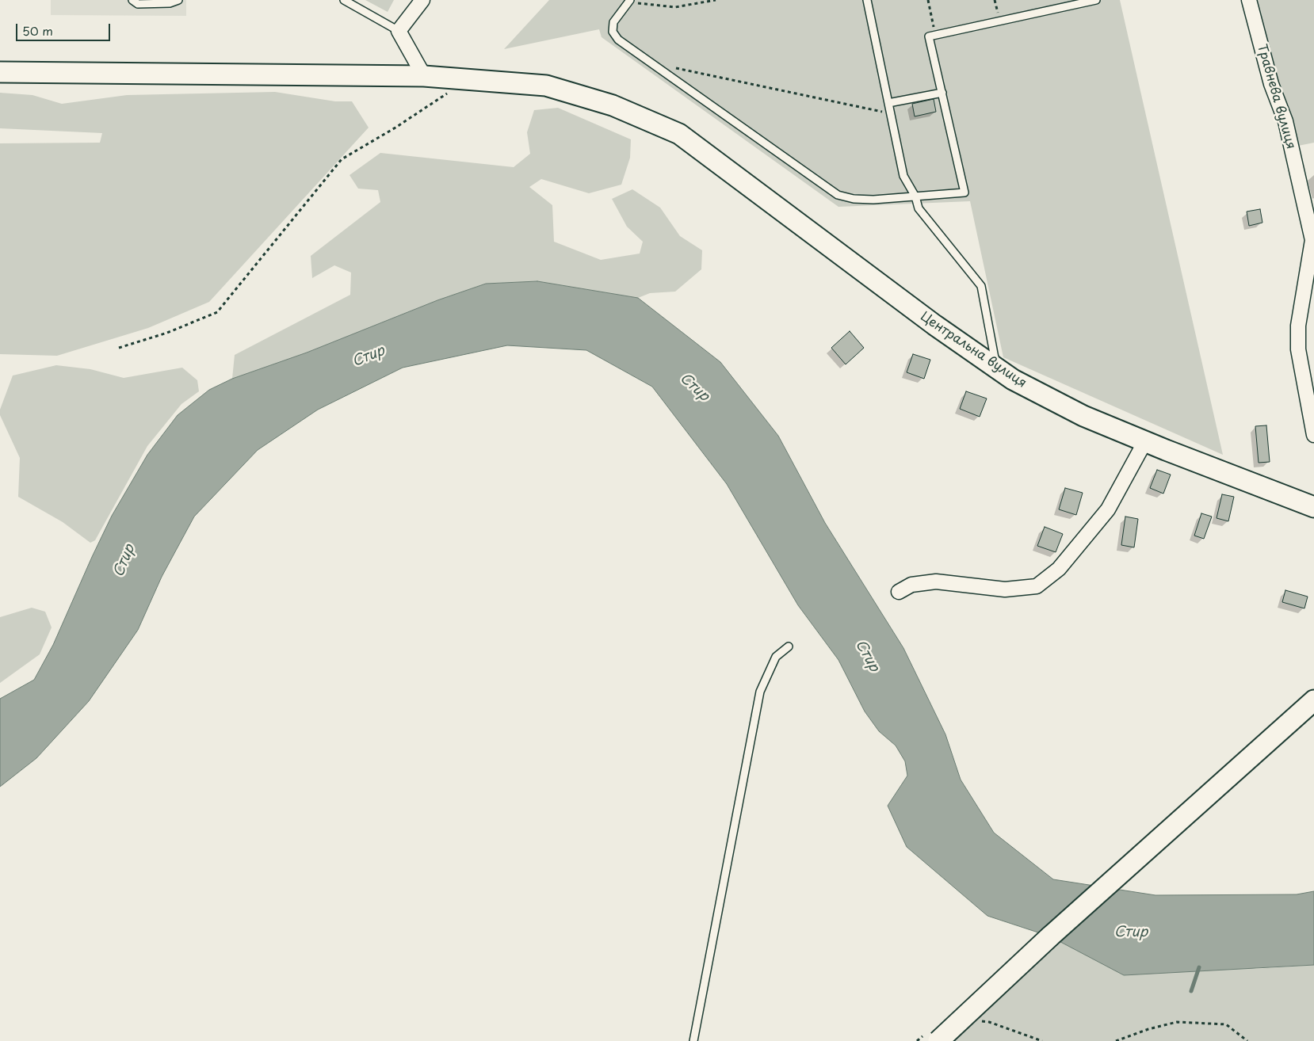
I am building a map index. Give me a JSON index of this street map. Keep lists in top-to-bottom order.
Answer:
{
  "streets": {
    "street": ["Травнева вулиця", "Центральна вулиця"]
  },
  "water": ["Стир"],
  "scale_bar": "50 m"
}
